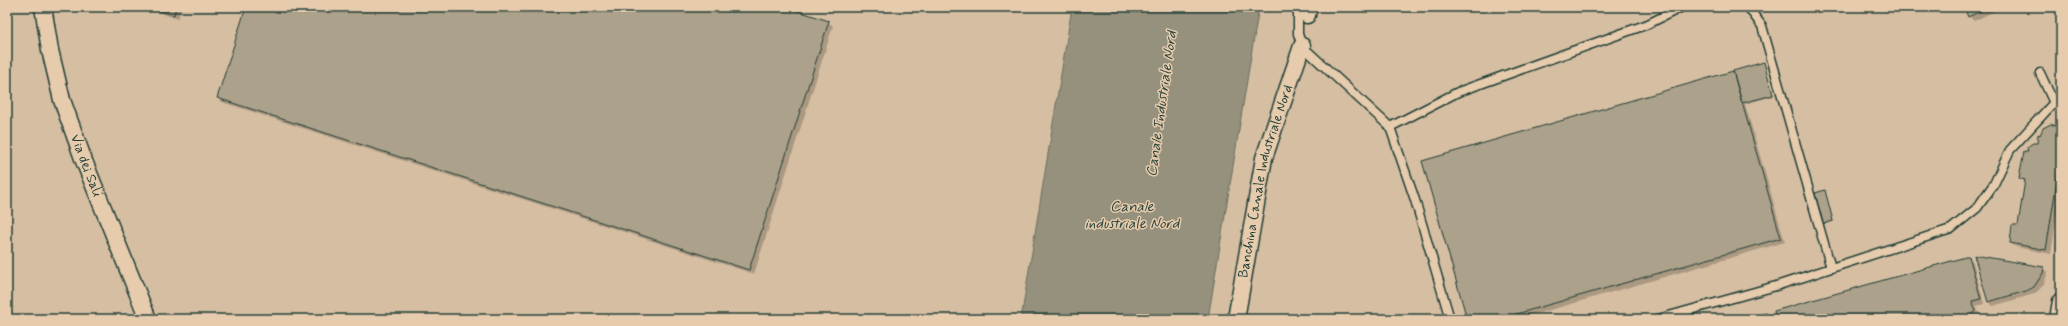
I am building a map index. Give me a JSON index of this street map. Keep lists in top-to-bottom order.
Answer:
{
  "streets": {
    "street": ["Via dei Sali", "Banchina Canale Industriale Nord"]
  },
  "water": ["Canale Industriale Nord", "Canale industriale Nord"]
}
